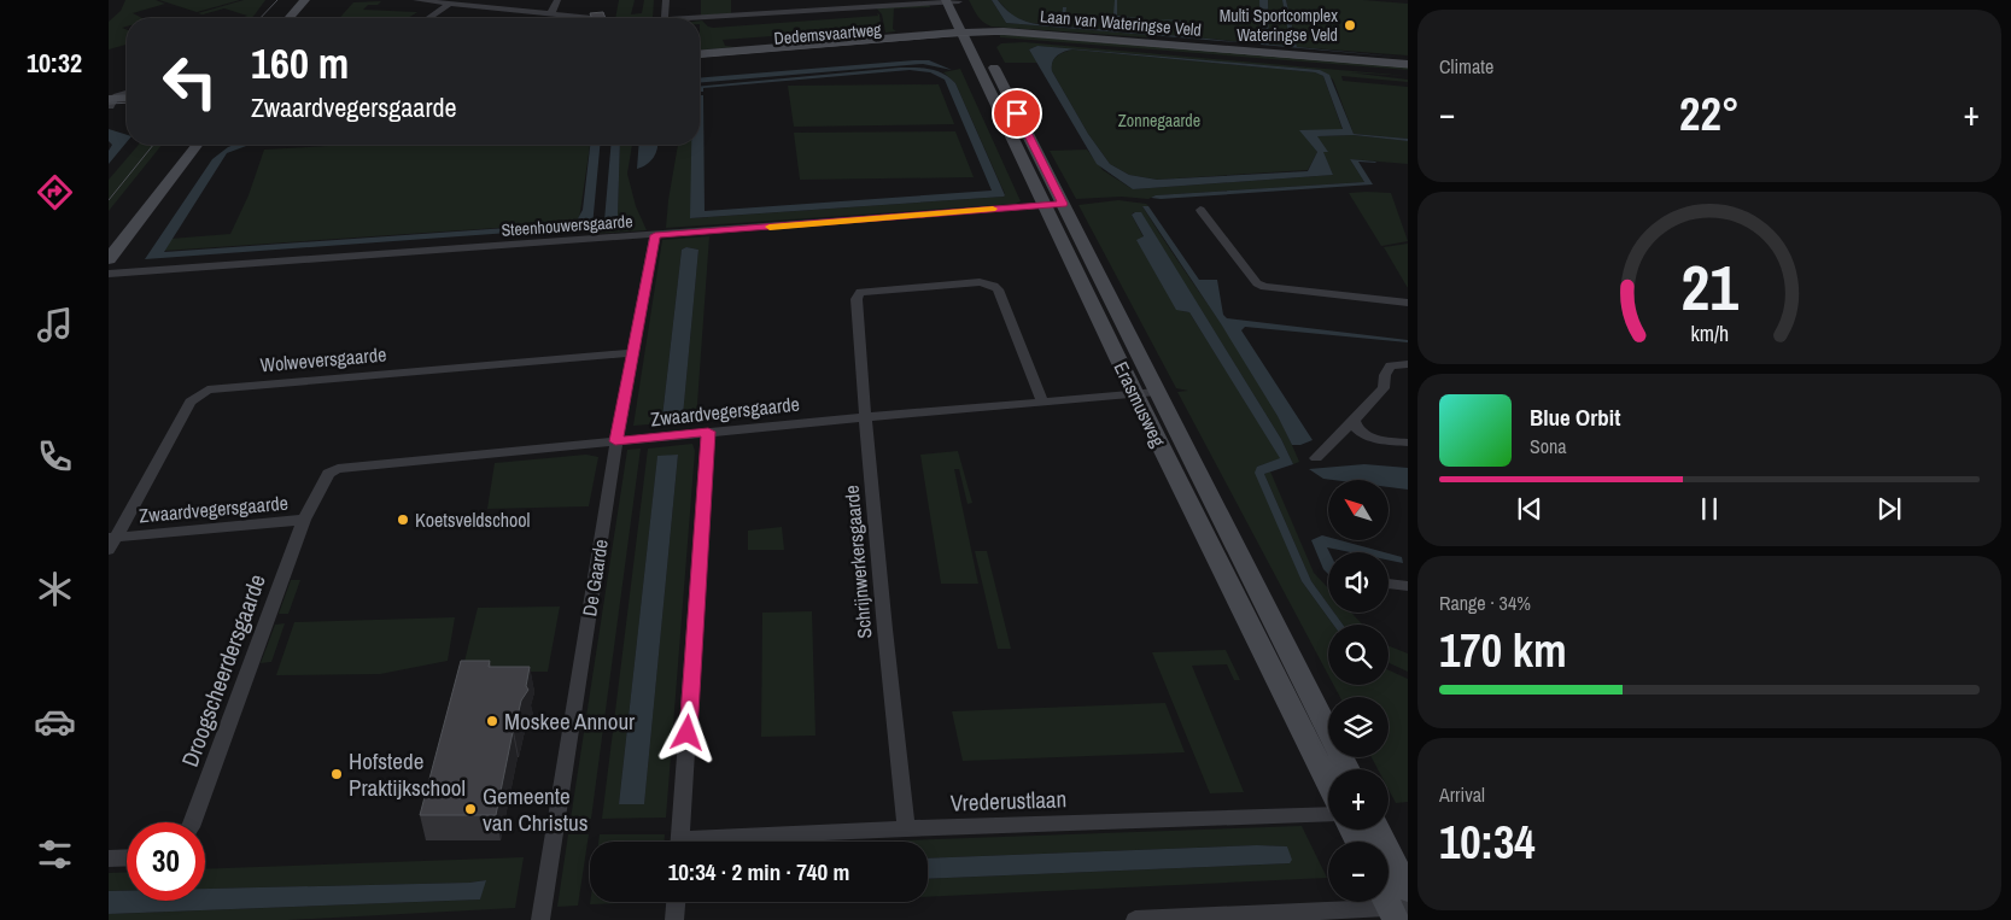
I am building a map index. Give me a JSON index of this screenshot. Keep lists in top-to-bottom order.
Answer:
{
  "streets": {
    "main road": ["Laan van Wateringse Veld", "Dedemsvaartweg", "Erasmusweg"],
    "street": [
      "Steenhouwersgaarde",
      "Wolweversgaarde",
      "Zwaardvegersgaarde",
      "Schrijnwerkersgaarde",
      "De Gaarde",
      "Droogscheerdersgaarde",
      "Vrederustlaan"
    ]
  },
  "crossings": [
    ["Laan van Wateringse Veld", "Dedemsvaartweg"],
    ["Laan van Wateringse Veld", "Erasmusweg"],
    ["Dedemsvaartweg", "Erasmusweg"],
    ["Steenhouwersgaarde", "Erasmusweg"],
    ["Steenhouwersgaarde", "De Gaarde"],
    ["Wolweversgaarde", "Zwaardvegersgaarde"],
    ["Wolweversgaarde", "De Gaarde"],
    ["Erasmusweg", "Zwaardvegersgaarde"],
    ["Zwaardvegersgaarde", "Schrijnwerkersgaarde"],
    ["Zwaardvegersgaarde", "De Gaarde"],
    ["Zwaardvegersgaarde", "Droogscheerdersgaarde"],
    ["Schrijnwerkersgaarde", "Vrederustlaan"]
  ],
  "parks": ["Zonnegaarde"],
  "places": [
    "Multi Sportcomplex Wateringse Veld",
    "Koetsveldschool",
    "Moskee Annour",
    "Hofstede Praktijkschool",
    "Gemeente van Christus"
  ],
  "north": "top left",
  "page": {
    "tabs": "10:32",
    "tile": [
      "Climate",
      ["Range · 34%", "170 km"],
      ["Arrival", "10:34"]
    ],
    "turn": ["160 m", "Zwaardvegersgaarde"],
    "heat": ["−", "22°", "+"],
    "song": ["Blue Orbit", "Sona"],
    "map_buttons": ["+", "−"],
    "limit": "30",
    "trip": "10:34 · 2 min · 740 m",
    "gauge": ["21", "km/h"]
  }
}
